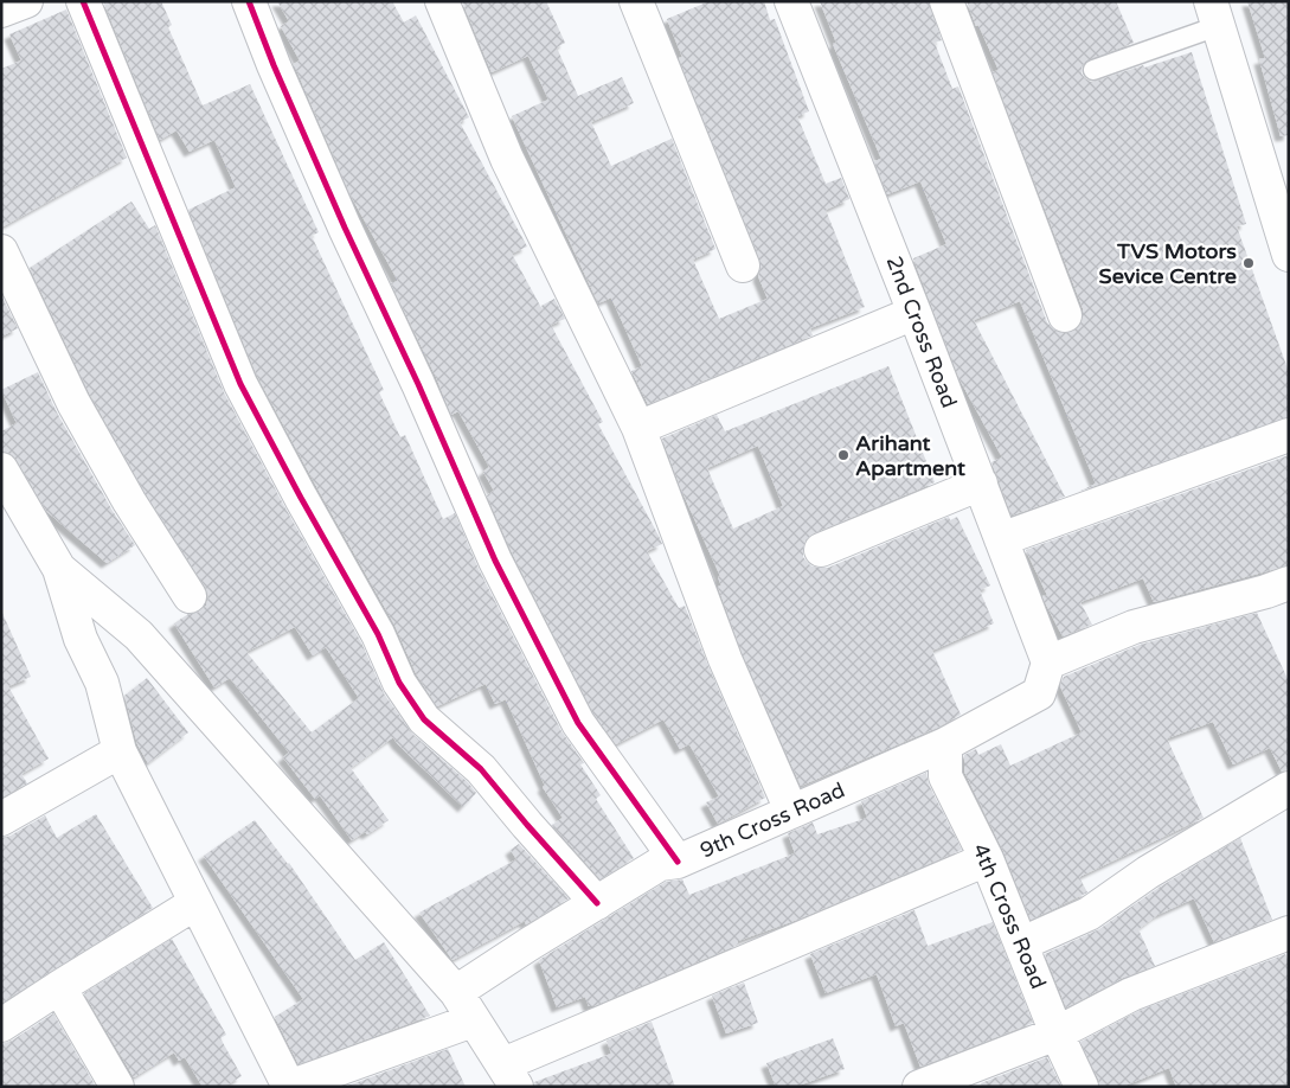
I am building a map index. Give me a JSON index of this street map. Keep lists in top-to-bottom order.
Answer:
{
  "streets": {
    "street": ["2nd Cross Road", "9th Cross Road", "4th Cross Road"]
  },
  "crossings": [
    ["2nd Cross Road", "9th Cross Road"],
    ["9th Cross Road", "4th Cross Road"]
  ],
  "places": ["TVS Motors Sevice Centre", "Arihant Apartment"]
}
